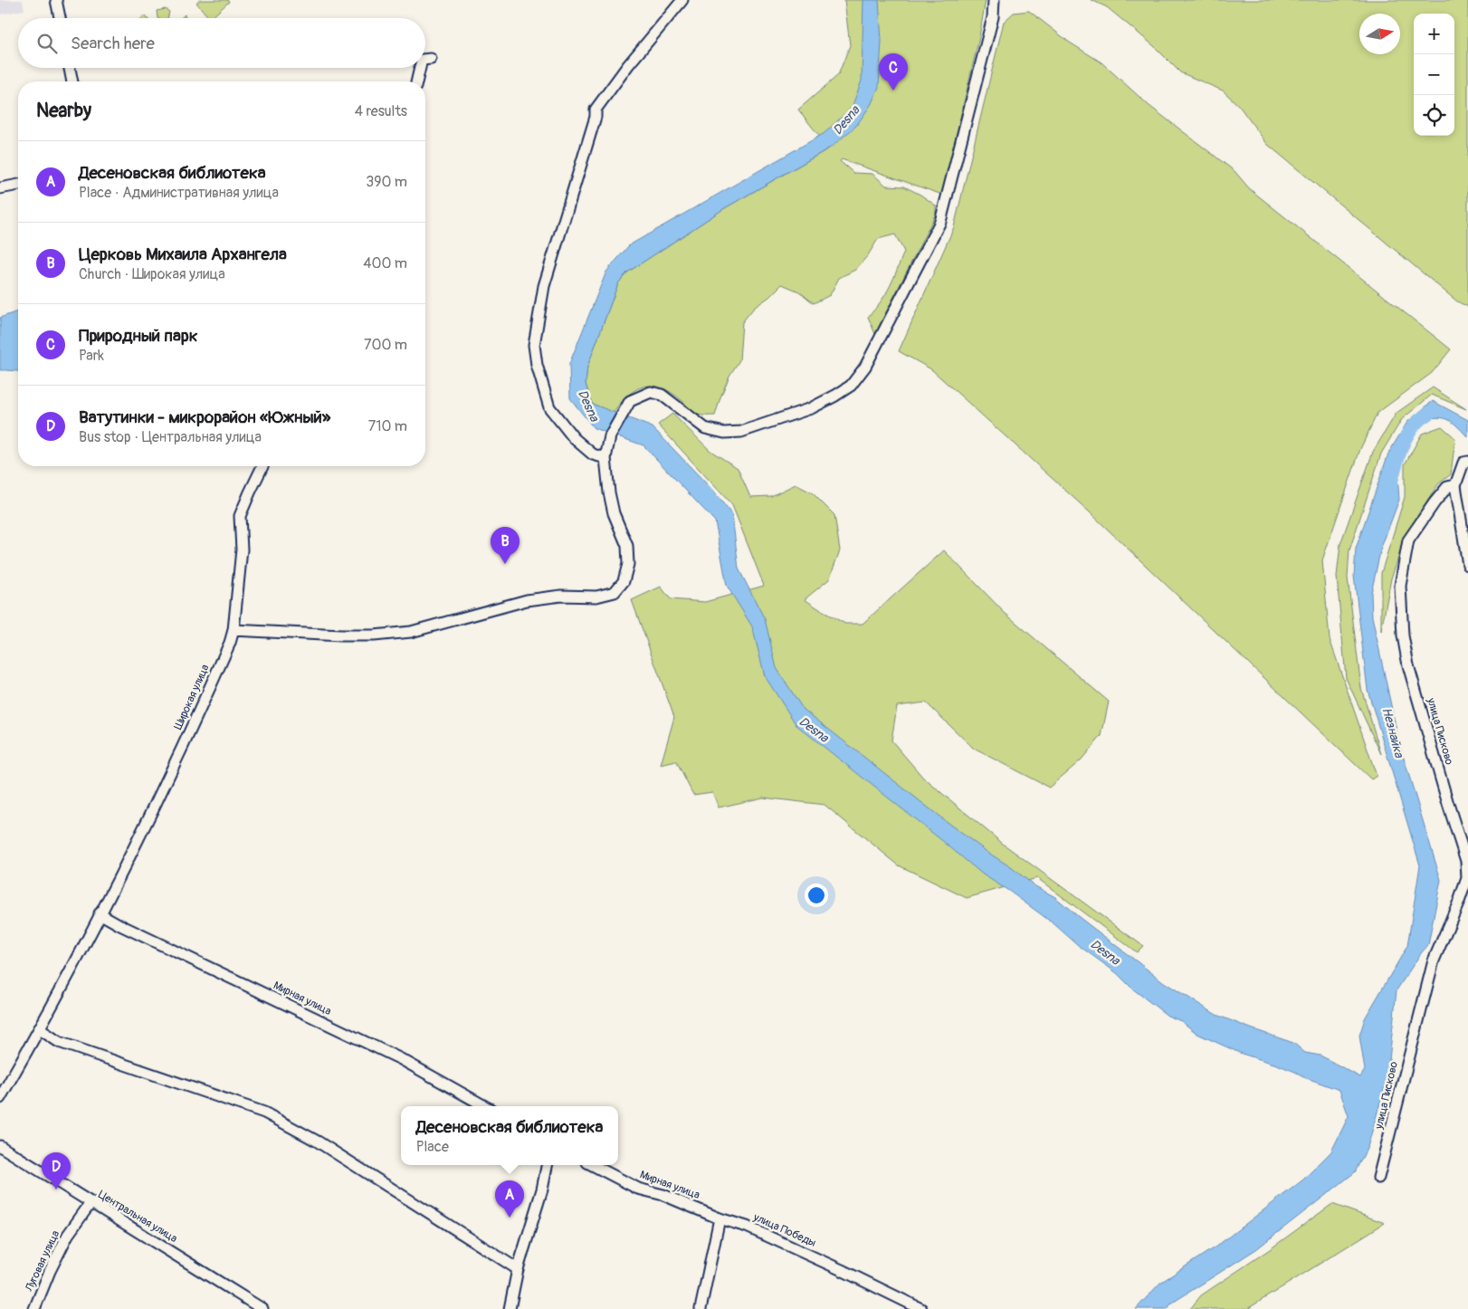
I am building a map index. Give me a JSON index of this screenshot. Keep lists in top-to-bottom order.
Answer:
{
  "streets": {
    "street": [
      "Широкая улица",
      "улица Писково",
      "Мирная улица",
      "Центральная улица",
      "улица Победы",
      "Луговая улица"
    ]
  },
  "crossings": [
    ["Широкая улица", "Мирная улица"],
    ["Мирная улица", "улица Победы"],
    ["Центральная улица", "Луговая улица"]
  ],
  "water": ["Desna", "Незнайка"],
  "north": "right",
  "page": {
    "map_buttons": ["+", "−"],
    "search": "Search here",
    "pins": [
      "C",
      "B",
      "D",
      "A"
    ],
    "heading": ["Nearby", "4 results"],
    "list": [
      {
        "mark": "A",
        "name": "Десеновская библиотека",
        "note": "Place · Административная улица",
        "value": "390 m"
      },
      {
        "mark": "B",
        "name": "Церковь Михаила Архангела",
        "note": "Church · Широкая улица",
        "value": "400 m"
      },
      {
        "mark": "C",
        "name": "Природный парк",
        "note": "Park",
        "value": "700 m"
      },
      {
        "mark": "D",
        "name": "Ватутинки - микрорайон «Южный»",
        "note": "Bus stop · Центральная улица",
        "value": "710 m"
      }
    ],
    "popup": ["Десеновская библиотека", "Place"]
  }
}
